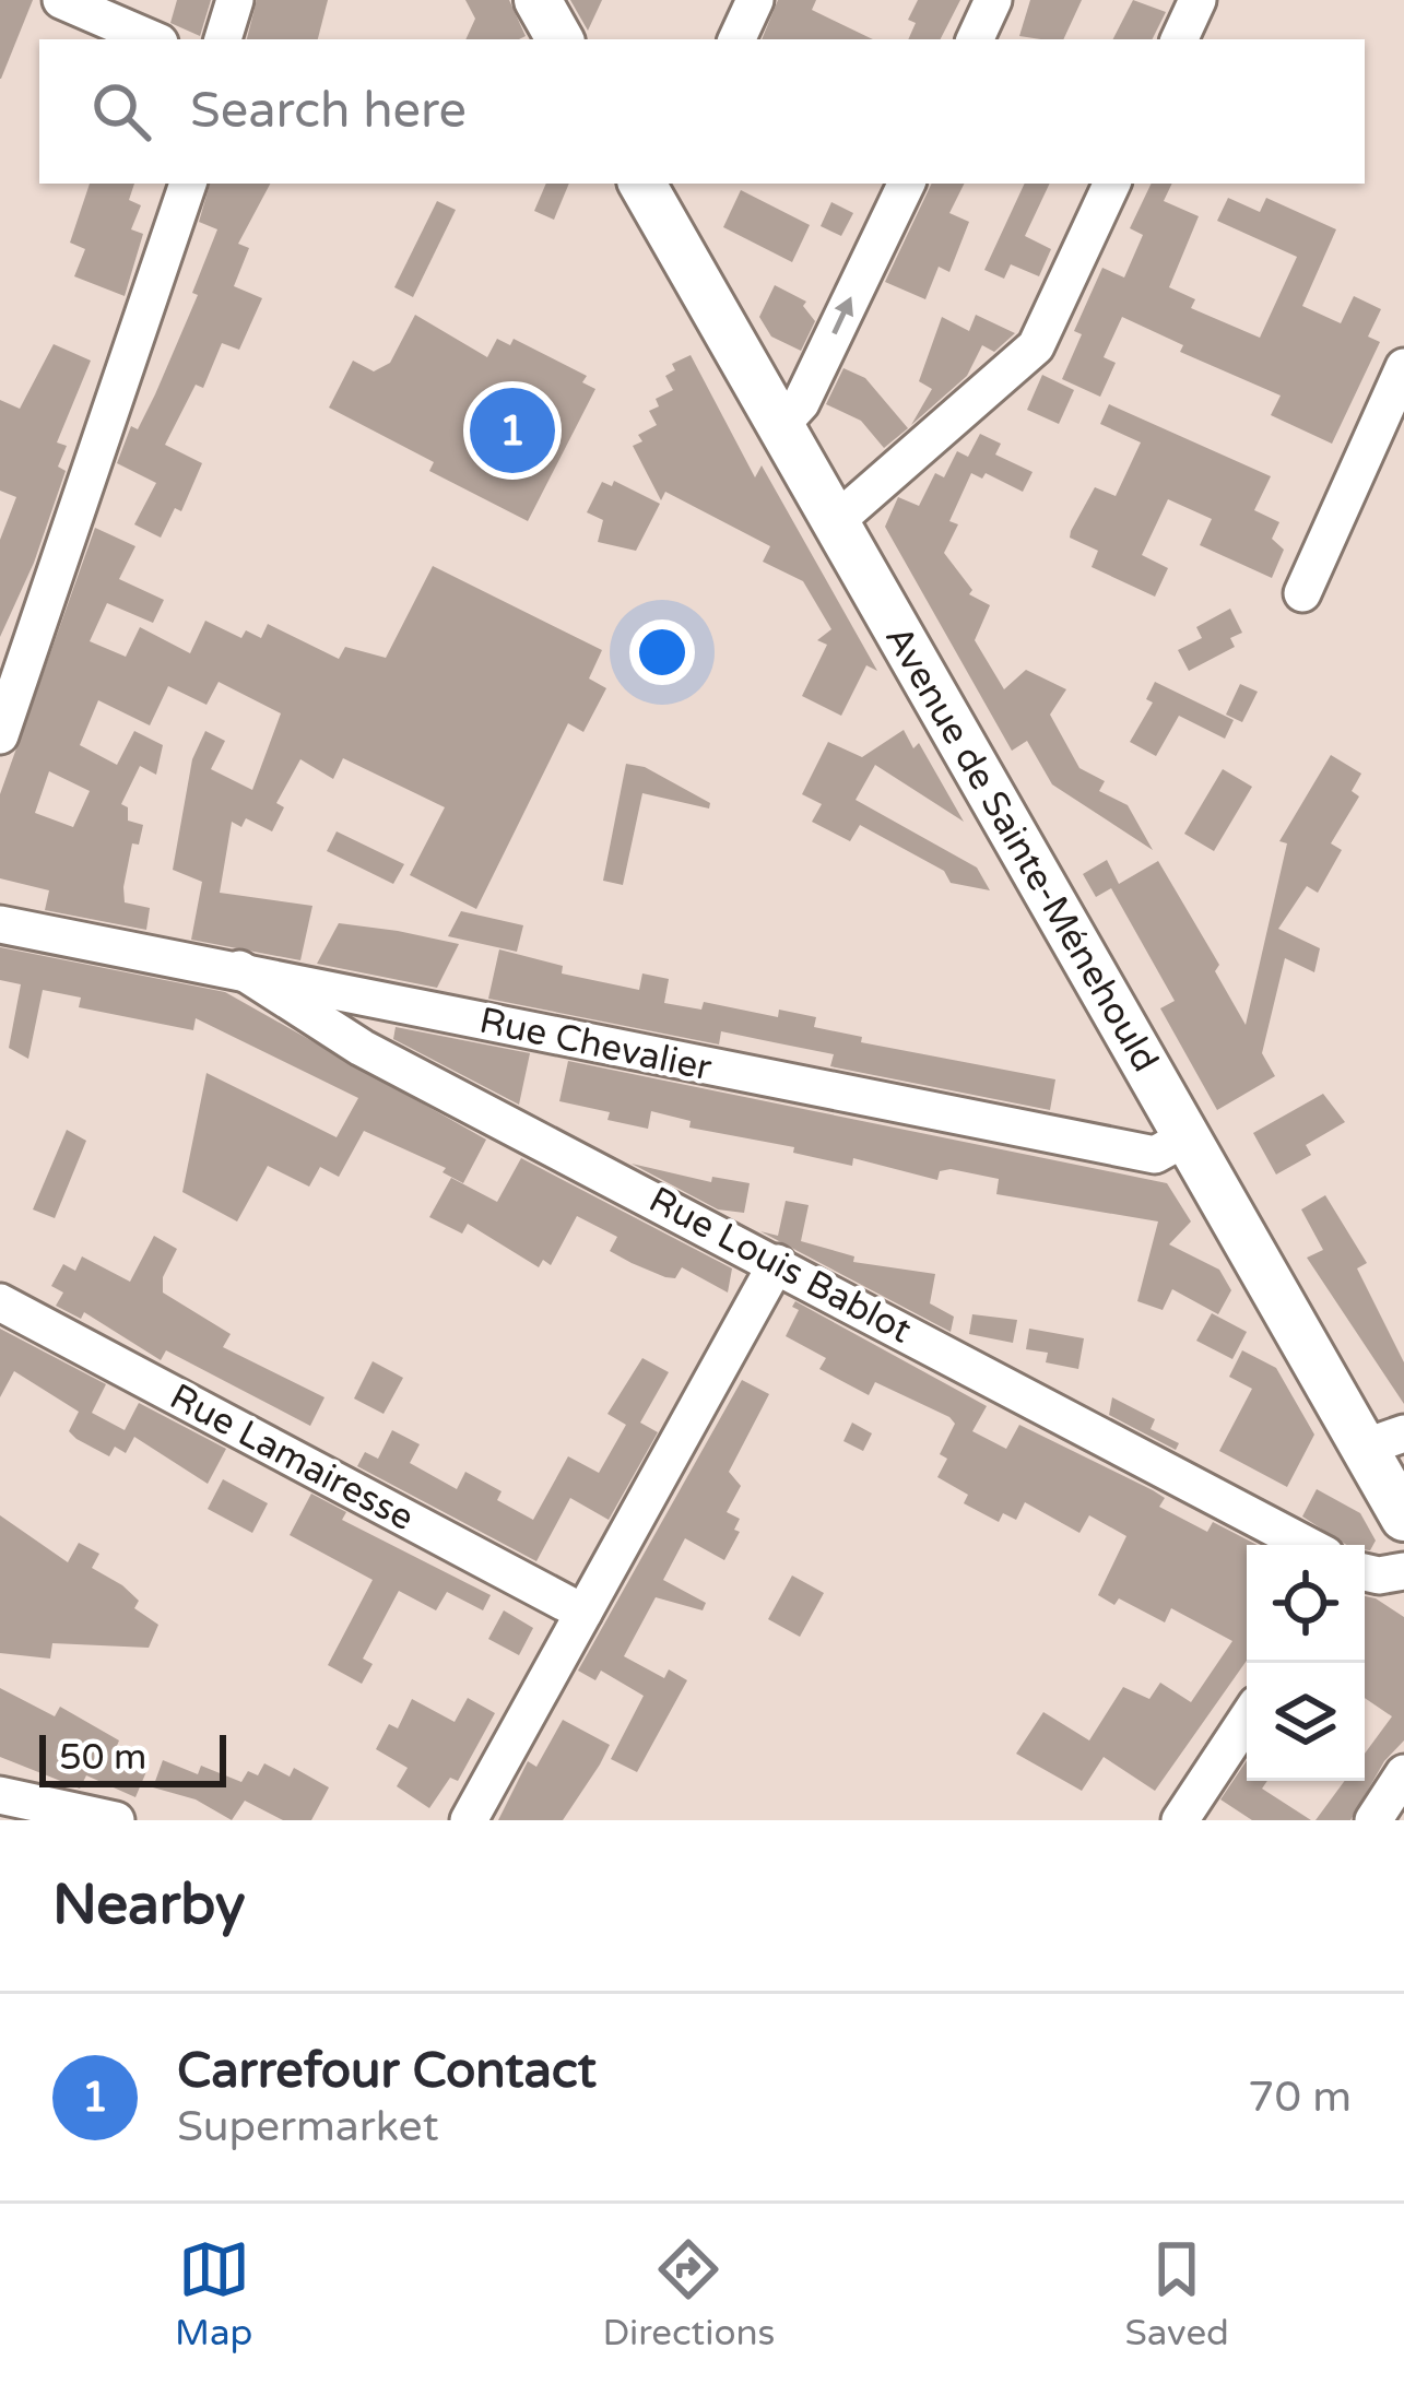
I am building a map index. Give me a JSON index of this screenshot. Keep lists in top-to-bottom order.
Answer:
{
  "streets": {
    "main road": ["Avenue de Sainte-Ménehould"],
    "street": ["Rue Chevalier", "Rue Louis Bablot", "Rue Lamairesse"]
  },
  "crossings": [
    ["Avenue de Sainte-Ménehould", "Rue Chevalier"],
    ["Rue Chevalier", "Rue Louis Bablot"]
  ],
  "scale_bar": "50 m",
  "page": {
    "search": "Search here",
    "pins": "1",
    "scale": "50 m",
    "heading": "Nearby",
    "list": [
      {
        "mark": "1",
        "name": "Carrefour Contact",
        "note": "Supermarket",
        "value": "70 m"
      }
    ],
    "nav": ["Map", "Directions", "Saved"]
  }
}
